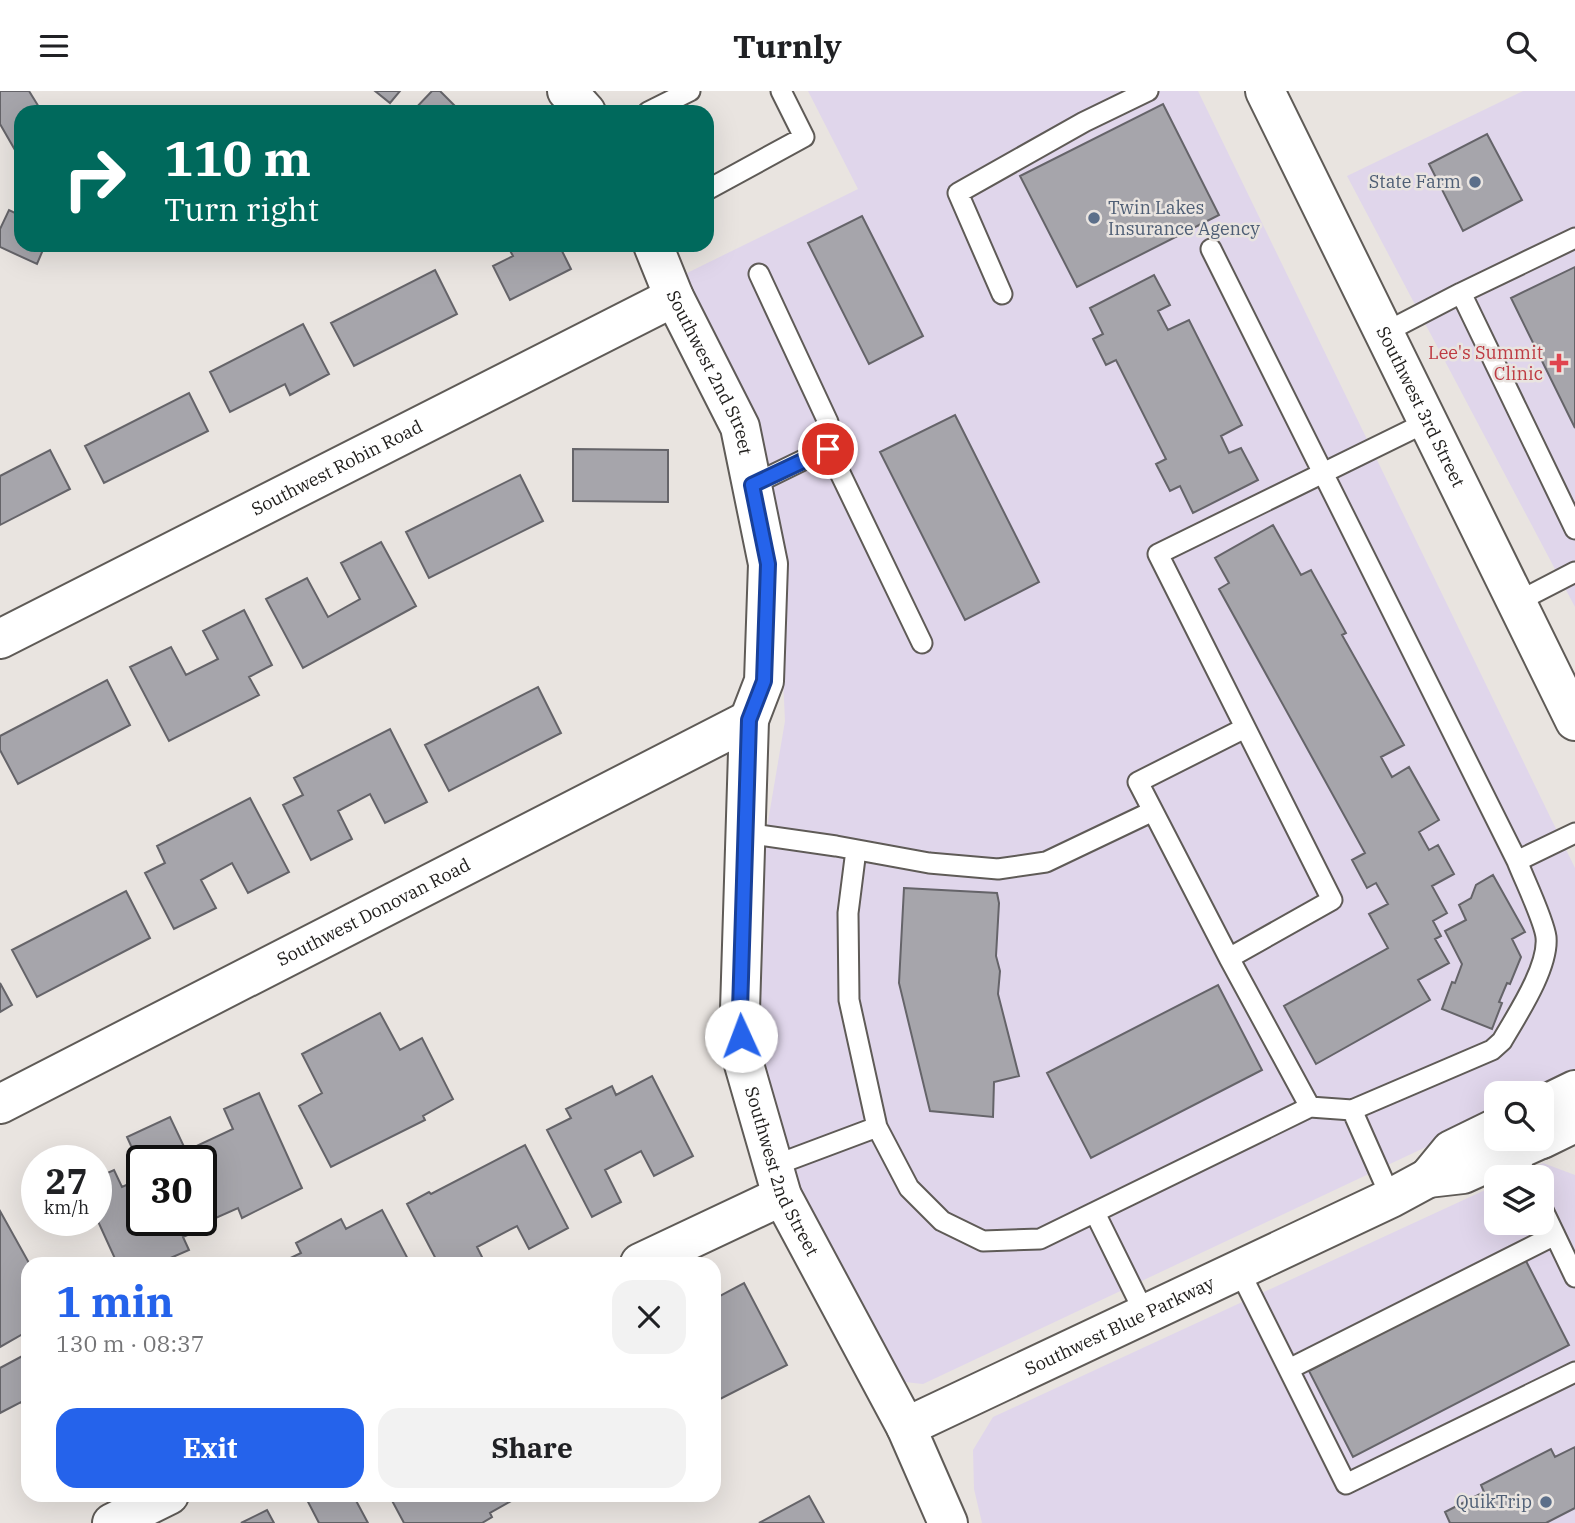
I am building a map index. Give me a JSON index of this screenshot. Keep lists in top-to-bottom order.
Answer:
{
  "streets": {
    "street": [
      "Southwest 2nd Street",
      "Southwest 3rd Street",
      "Southwest Robin Road",
      "Southwest Donovan Road",
      "Southwest Blue Parkway"
    ]
  },
  "crossings": [
    ["Southwest 2nd Street", "Southwest Robin Road"],
    ["Southwest 2nd Street", "Southwest Donovan Road"],
    ["Southwest 2nd Street", "Southwest Blue Parkway"]
  ],
  "places": {
    "other": ["State Farm", "Twin Lakes Insurance Agency", "QuikTrip"],
    "health": ["Lee's Summit Clinic"]
  },
  "page": {
    "header": "Turnly",
    "turn": ["110 m", "Turn right"],
    "speed": "27 km/h",
    "limit": "30",
    "heading": ["1 min", "130 m · 08:37"],
    "buttons": ["Exit", "Share"]
  }
}
